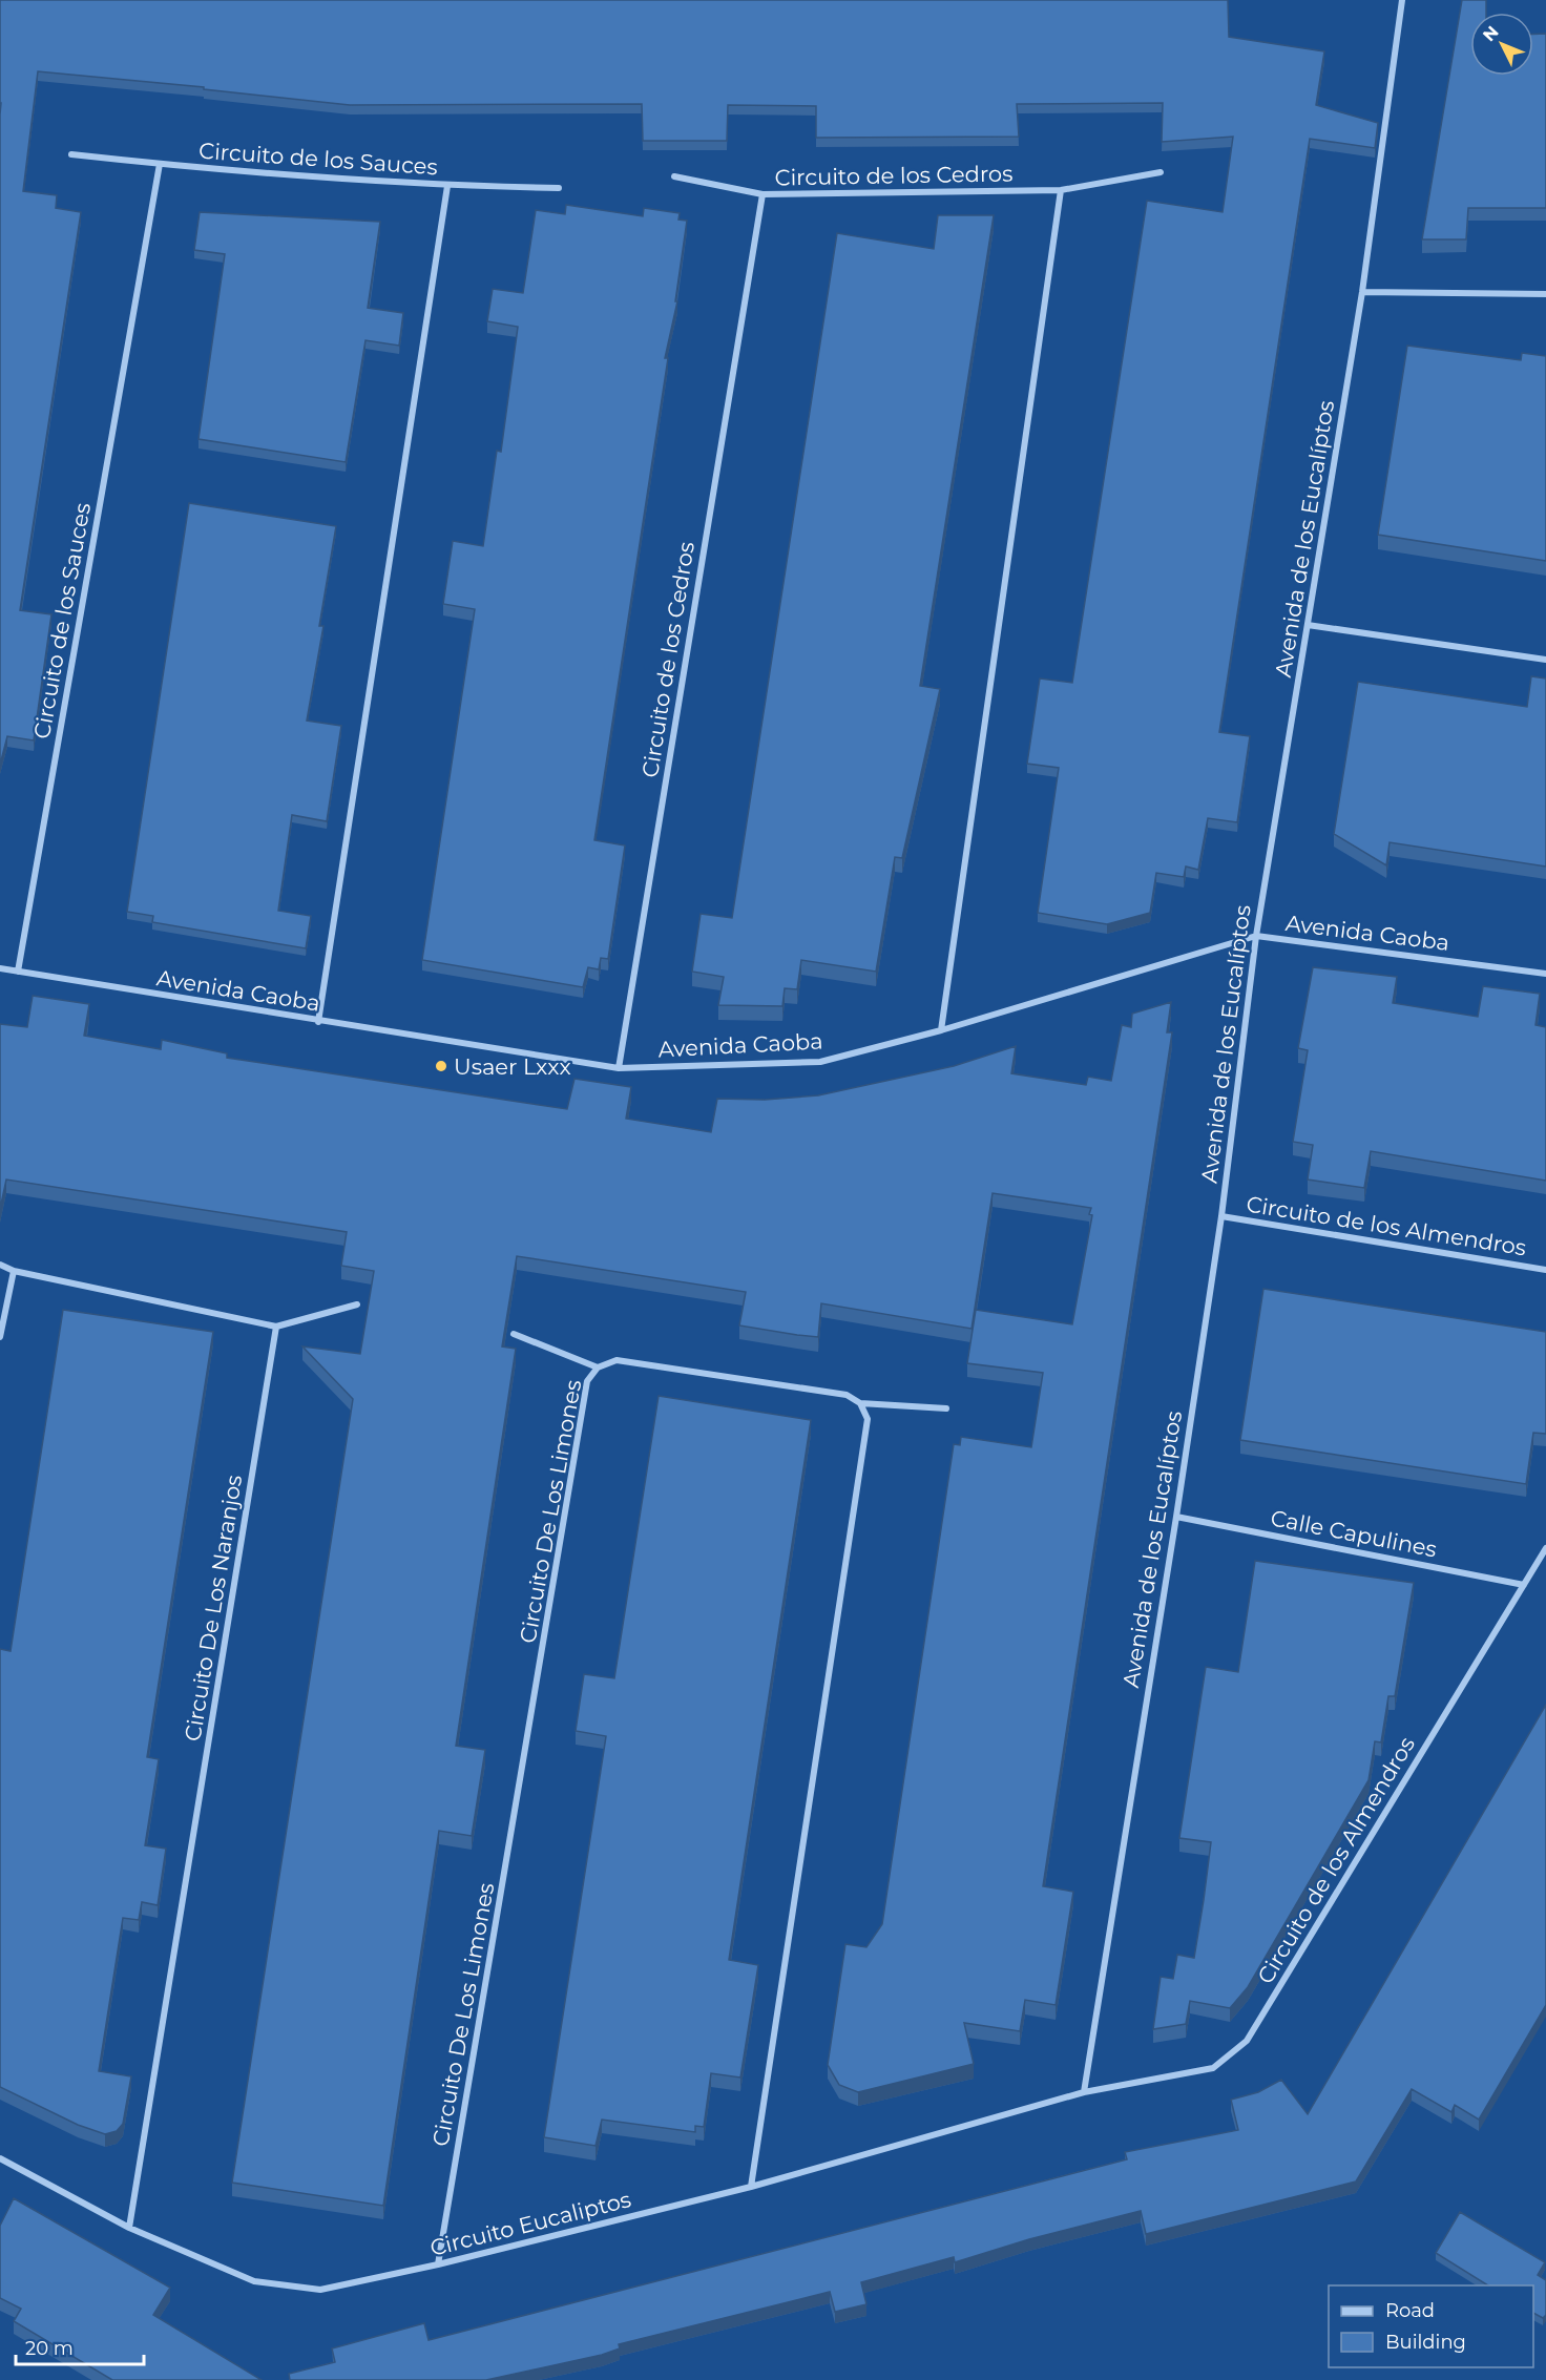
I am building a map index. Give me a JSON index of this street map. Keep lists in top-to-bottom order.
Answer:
{
  "streets": {
    "street": [
      "Circuito de los Sauces",
      "Circuito de los Cedros",
      "Avenida de los Eucalíptos",
      "Avenida Caoba",
      "Circuito de los Almendros",
      "Circuito De Los Limones",
      "Calle Capulines",
      "Circuito De Los Naranjos",
      "Circuito Eucaliptos"
    ]
  },
  "crossings": [
    ["Circuito de los Sauces", "Avenida Caoba"],
    ["Circuito de los Cedros", "Avenida Caoba"],
    ["Avenida de los Eucalíptos", "Avenida Caoba"],
    ["Avenida de los Eucalíptos", "Circuito de los Almendros"],
    ["Avenida de los Eucalíptos", "Calle Capulines"],
    ["Avenida de los Eucalíptos", "Circuito Eucaliptos"],
    ["Circuito de los Almendros", "Calle Capulines"],
    ["Circuito de los Almendros", "Circuito Eucaliptos"],
    ["Circuito De Los Limones", "Circuito Eucaliptos"],
    ["Circuito De Los Naranjos", "Circuito Eucaliptos"]
  ],
  "places": ["Usaer Lxxx"],
  "legend": ["Road", "Building"],
  "scale_bar": "20 m",
  "north": "top left"
}
